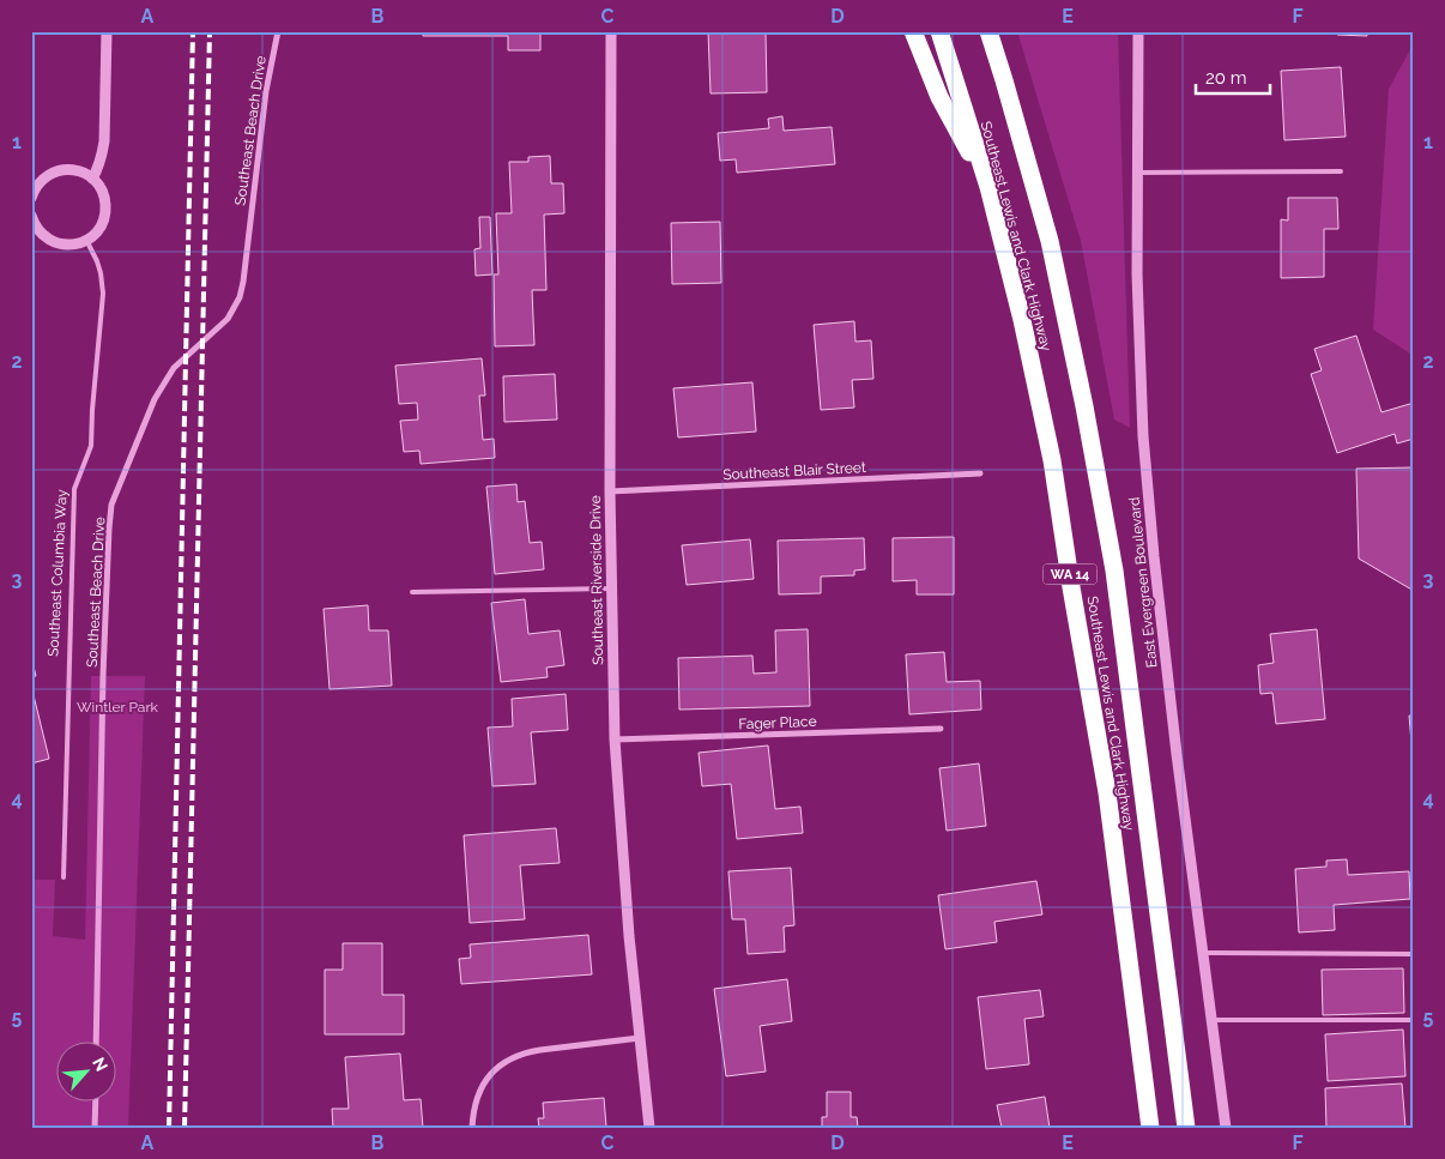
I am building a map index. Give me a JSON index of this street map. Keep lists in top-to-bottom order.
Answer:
{
  "streets": {
    "highway": ["Southeast Lewis and Clark Highway", "WA 14"],
    "street": [
      "Southeast Beach Drive",
      "Southeast Blair Street",
      "Southeast Riverside Drive",
      "East Evergreen Boulevard",
      "Fager Place"
    ],
    "lane": ["Southeast Columbia Way"]
  },
  "crossings": [
    ["Southeast Blair Street", "Southeast Riverside Drive"],
    ["Southeast Riverside Drive", "Fager Place"]
  ],
  "parks": ["Wintler Park"],
  "scale_bar": "20 m",
  "north": "top right",
  "grid": {
    "columns": [
      "A",
      "B",
      "C",
      "D",
      "E",
      "F"
    ],
    "rows": [
      "1",
      "2",
      "3",
      "4",
      "5"
    ]
  }
}
